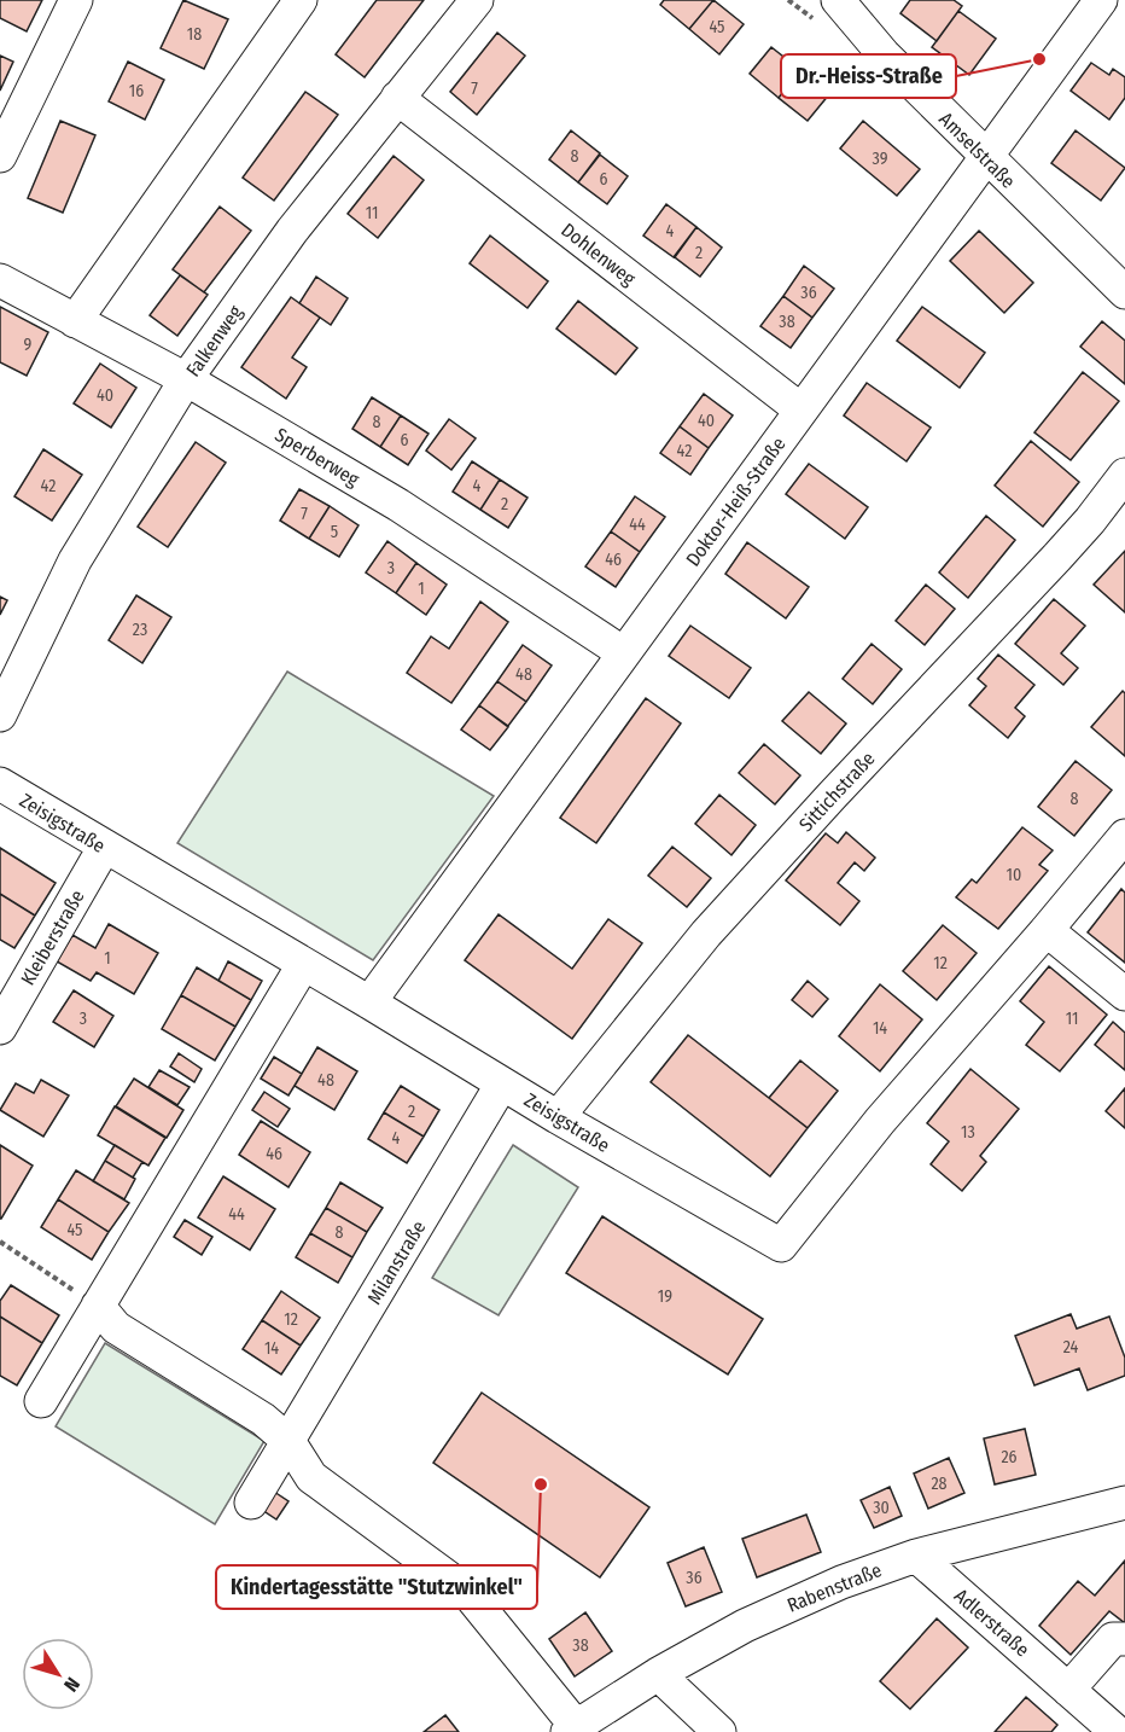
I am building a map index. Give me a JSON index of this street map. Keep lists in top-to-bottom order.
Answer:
{
  "streets": {
    "street": [
      "Amselstraße",
      "Dohlenweg",
      "Falkenweg",
      "Sperberweg",
      "Doktor-Heiß-Straße",
      "Sittichstraße",
      "Zeisigstraße",
      "Kleiberstraße",
      "Milanstraße",
      "Rabenstraße",
      "Adlerstraße"
    ]
  },
  "crossings": [
    ["Amselstraße", "Doktor-Heiß-Straße"],
    ["Dohlenweg", "Falkenweg"],
    ["Dohlenweg", "Doktor-Heiß-Straße"],
    ["Falkenweg", "Sperberweg"],
    ["Sperberweg", "Doktor-Heiß-Straße"],
    ["Doktor-Heiß-Straße", "Zeisigstraße"],
    ["Sittichstraße", "Zeisigstraße"],
    ["Zeisigstraße", "Kleiberstraße"],
    ["Zeisigstraße", "Milanstraße"],
    ["Rabenstraße", "Adlerstraße"]
  ],
  "places": ["Dr.-Heiss-Straße", "Kindertagesstätte \"Stutzwinkel\""],
  "house_numbers": [
    "45",
    "18",
    "7",
    "16",
    "8",
    "39",
    "6",
    "11",
    "4",
    "2",
    "36",
    "38",
    "9",
    "40",
    "40",
    "8",
    "6",
    "42",
    "42",
    "4",
    "2",
    "7",
    "44",
    "5",
    "46",
    "3",
    "1",
    "23",
    "48",
    "8",
    "10",
    "1",
    "12",
    "3",
    "11",
    "14",
    "48",
    "2",
    "13",
    "4",
    "46",
    "44",
    "45",
    "8",
    "19",
    "12",
    "24",
    "14",
    "26",
    "28",
    "30",
    "36",
    "38"
  ],
  "north": "bottom right"
}
